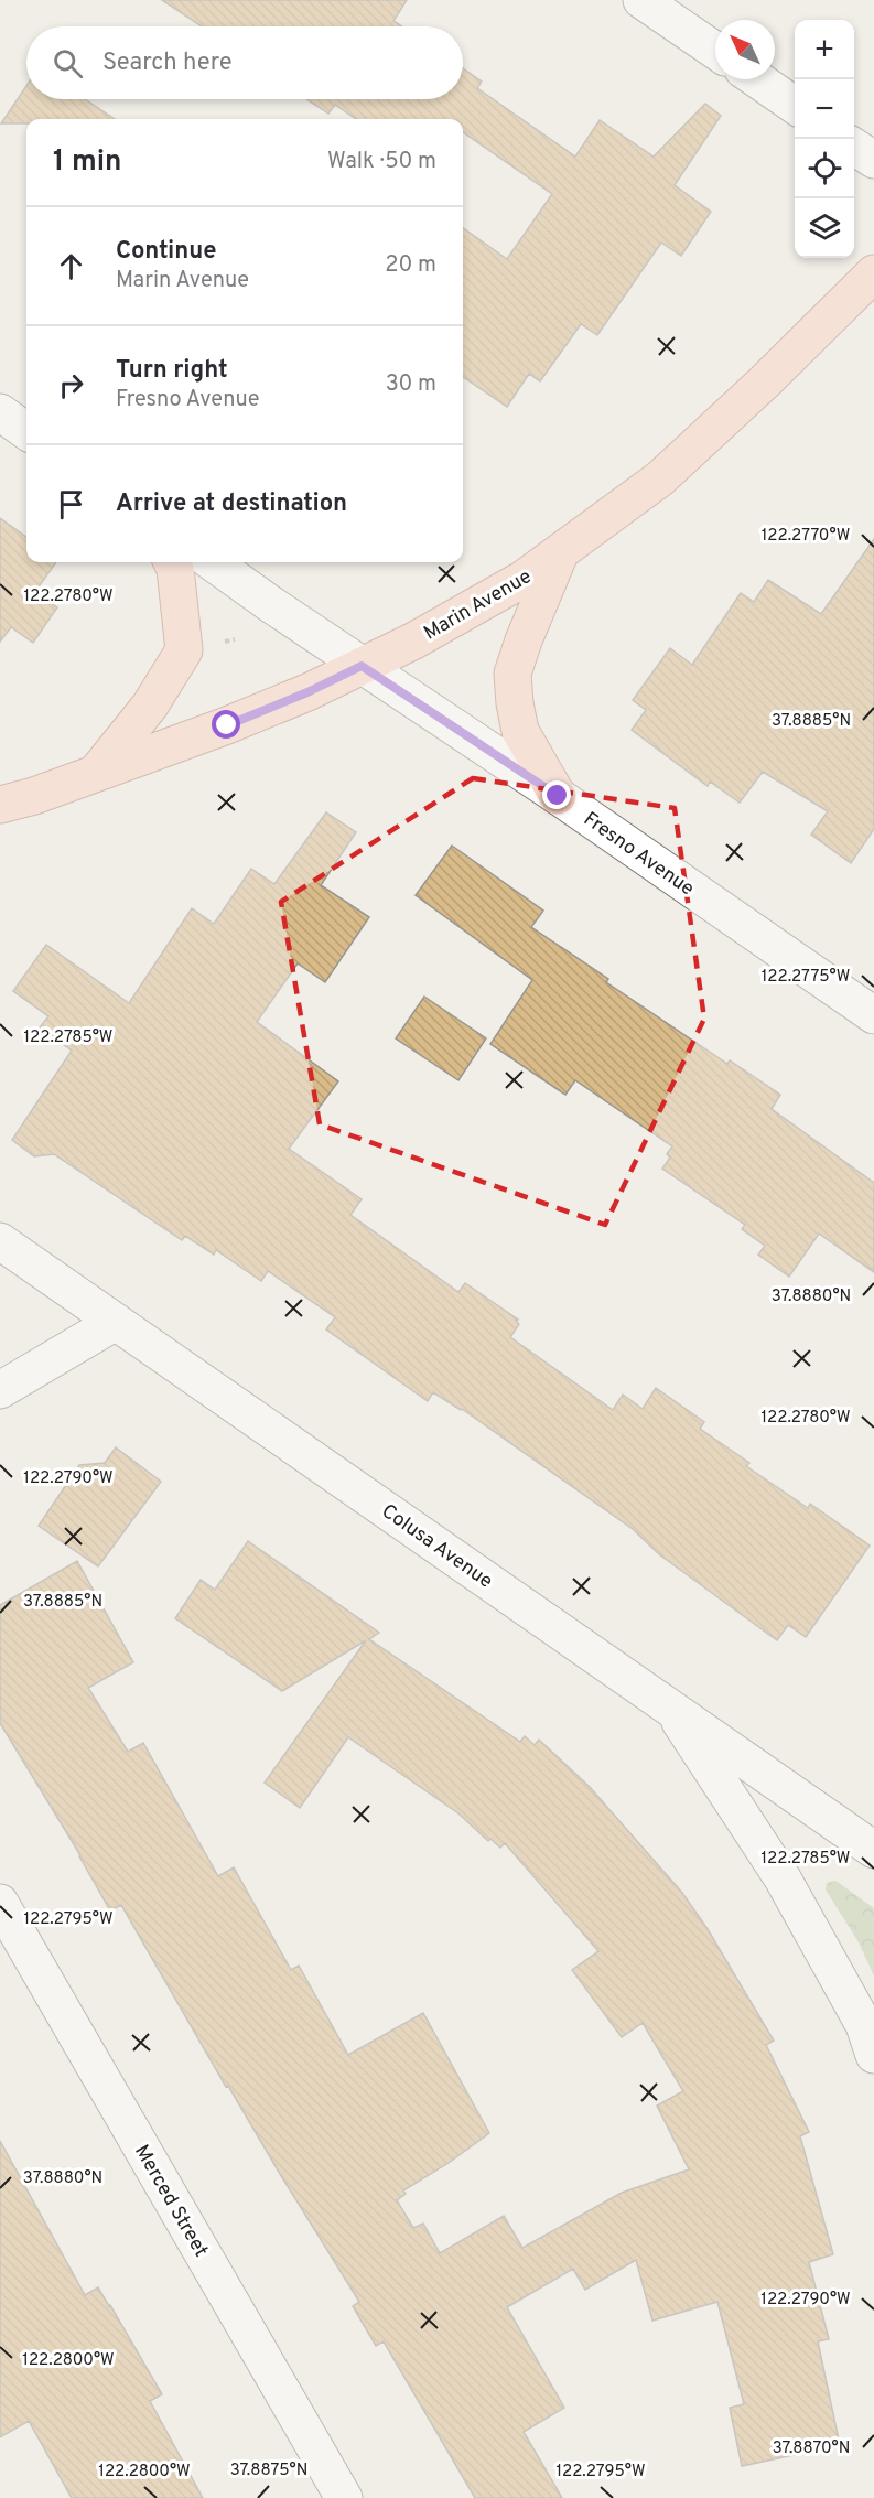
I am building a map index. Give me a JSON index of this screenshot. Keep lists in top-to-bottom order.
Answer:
{
  "streets": {
    "main road": ["Marin Avenue"],
    "street": ["Fresno Avenue", "Colusa Avenue", "Merced Street"]
  },
  "crossings": [
    ["Marin Avenue", "Fresno Avenue"]
  ],
  "north": "top left",
  "page": {
    "map_buttons": ["+", "−"],
    "search": "Search here",
    "heading": ["1 min", "Walk · 50 m"],
    "list": [
      ["Continue", "Marin Avenue", "20 m"],
      ["Turn right", "Fresno Avenue", "30 m"],
      "Arrive at destination"
    ]
  },
  "coordinates": [
    "122.2770°W",
    "122.2780°W",
    "37.8885°N",
    "122.2775°W",
    "122.2785°W",
    "37.8880°N",
    "122.2790°W",
    "122.2795°W",
    "122.2800°W",
    "37.8870°N",
    "37.8875°N"
  ]
}
